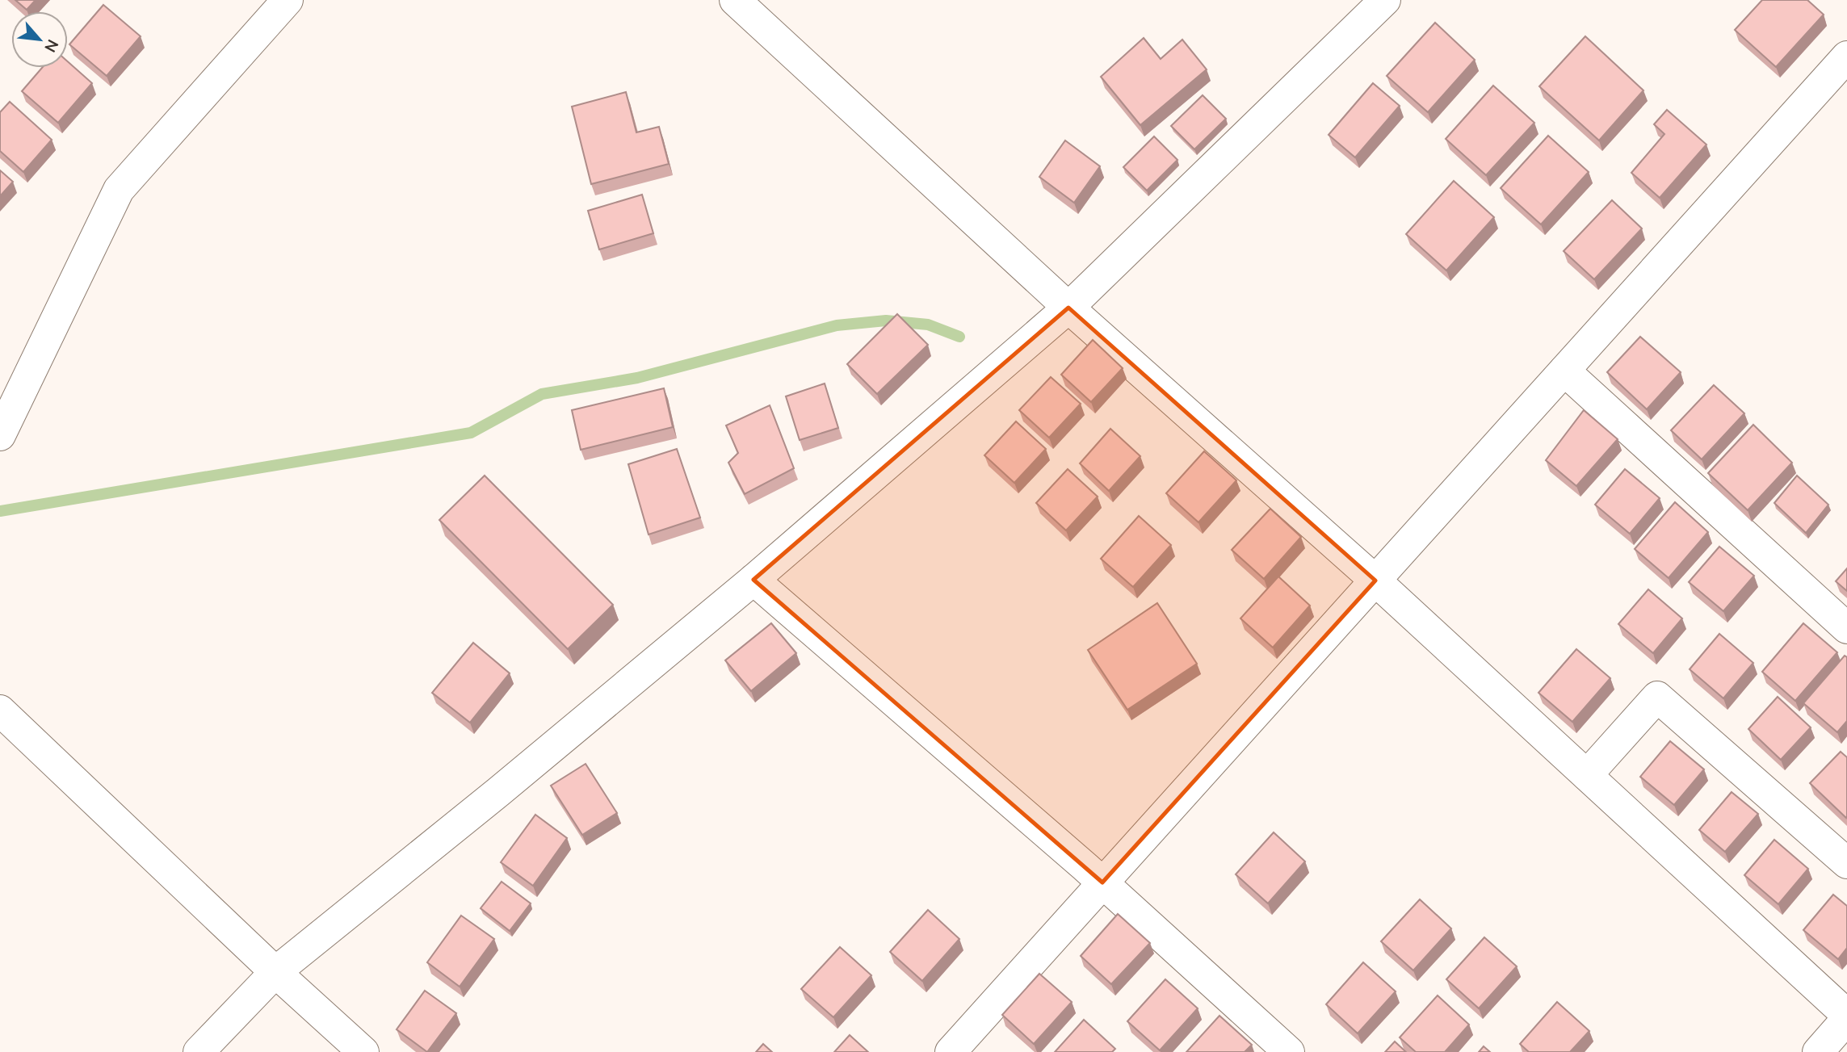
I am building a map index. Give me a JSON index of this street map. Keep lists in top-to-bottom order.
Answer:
{
  "north": "bottom right"
}
